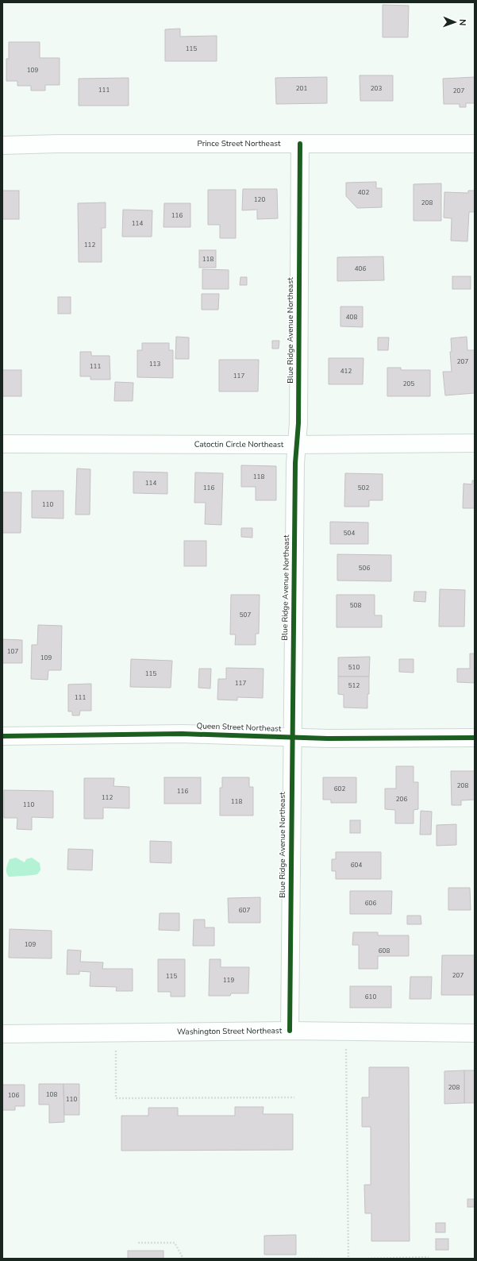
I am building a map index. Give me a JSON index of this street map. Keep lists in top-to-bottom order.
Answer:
{
  "streets": {
    "street": [
      "Prince Street Northeast",
      "Blue Ridge Avenue Northeast",
      "Catoctin Circle Northeast",
      "Queen Street Northeast",
      "Washington Street Northeast"
    ]
  },
  "crossings": [
    ["Prince Street Northeast", "Blue Ridge Avenue Northeast"],
    ["Blue Ridge Avenue Northeast", "Catoctin Circle Northeast"],
    ["Blue Ridge Avenue Northeast", "Queen Street Northeast"],
    ["Blue Ridge Avenue Northeast", "Washington Street Northeast"]
  ],
  "house_numbers": [
    "115",
    "109",
    "201",
    "203",
    "111",
    "207",
    "402",
    "120",
    "208",
    "116",
    "114",
    "112",
    "118",
    "406",
    "408",
    "207",
    "113",
    "111",
    "412",
    "117",
    "205",
    "118",
    "114",
    "116",
    "502",
    "110",
    "504",
    "506",
    "508",
    "507",
    "107",
    "109",
    "510",
    "115",
    "117",
    "512",
    "111",
    "208",
    "602",
    "116",
    "112",
    "206",
    "118",
    "110",
    "604",
    "606",
    "607",
    "109",
    "608",
    "207",
    "115",
    "119",
    "610",
    "208",
    "108",
    "106",
    "110"
  ],
  "north": "right"
}
